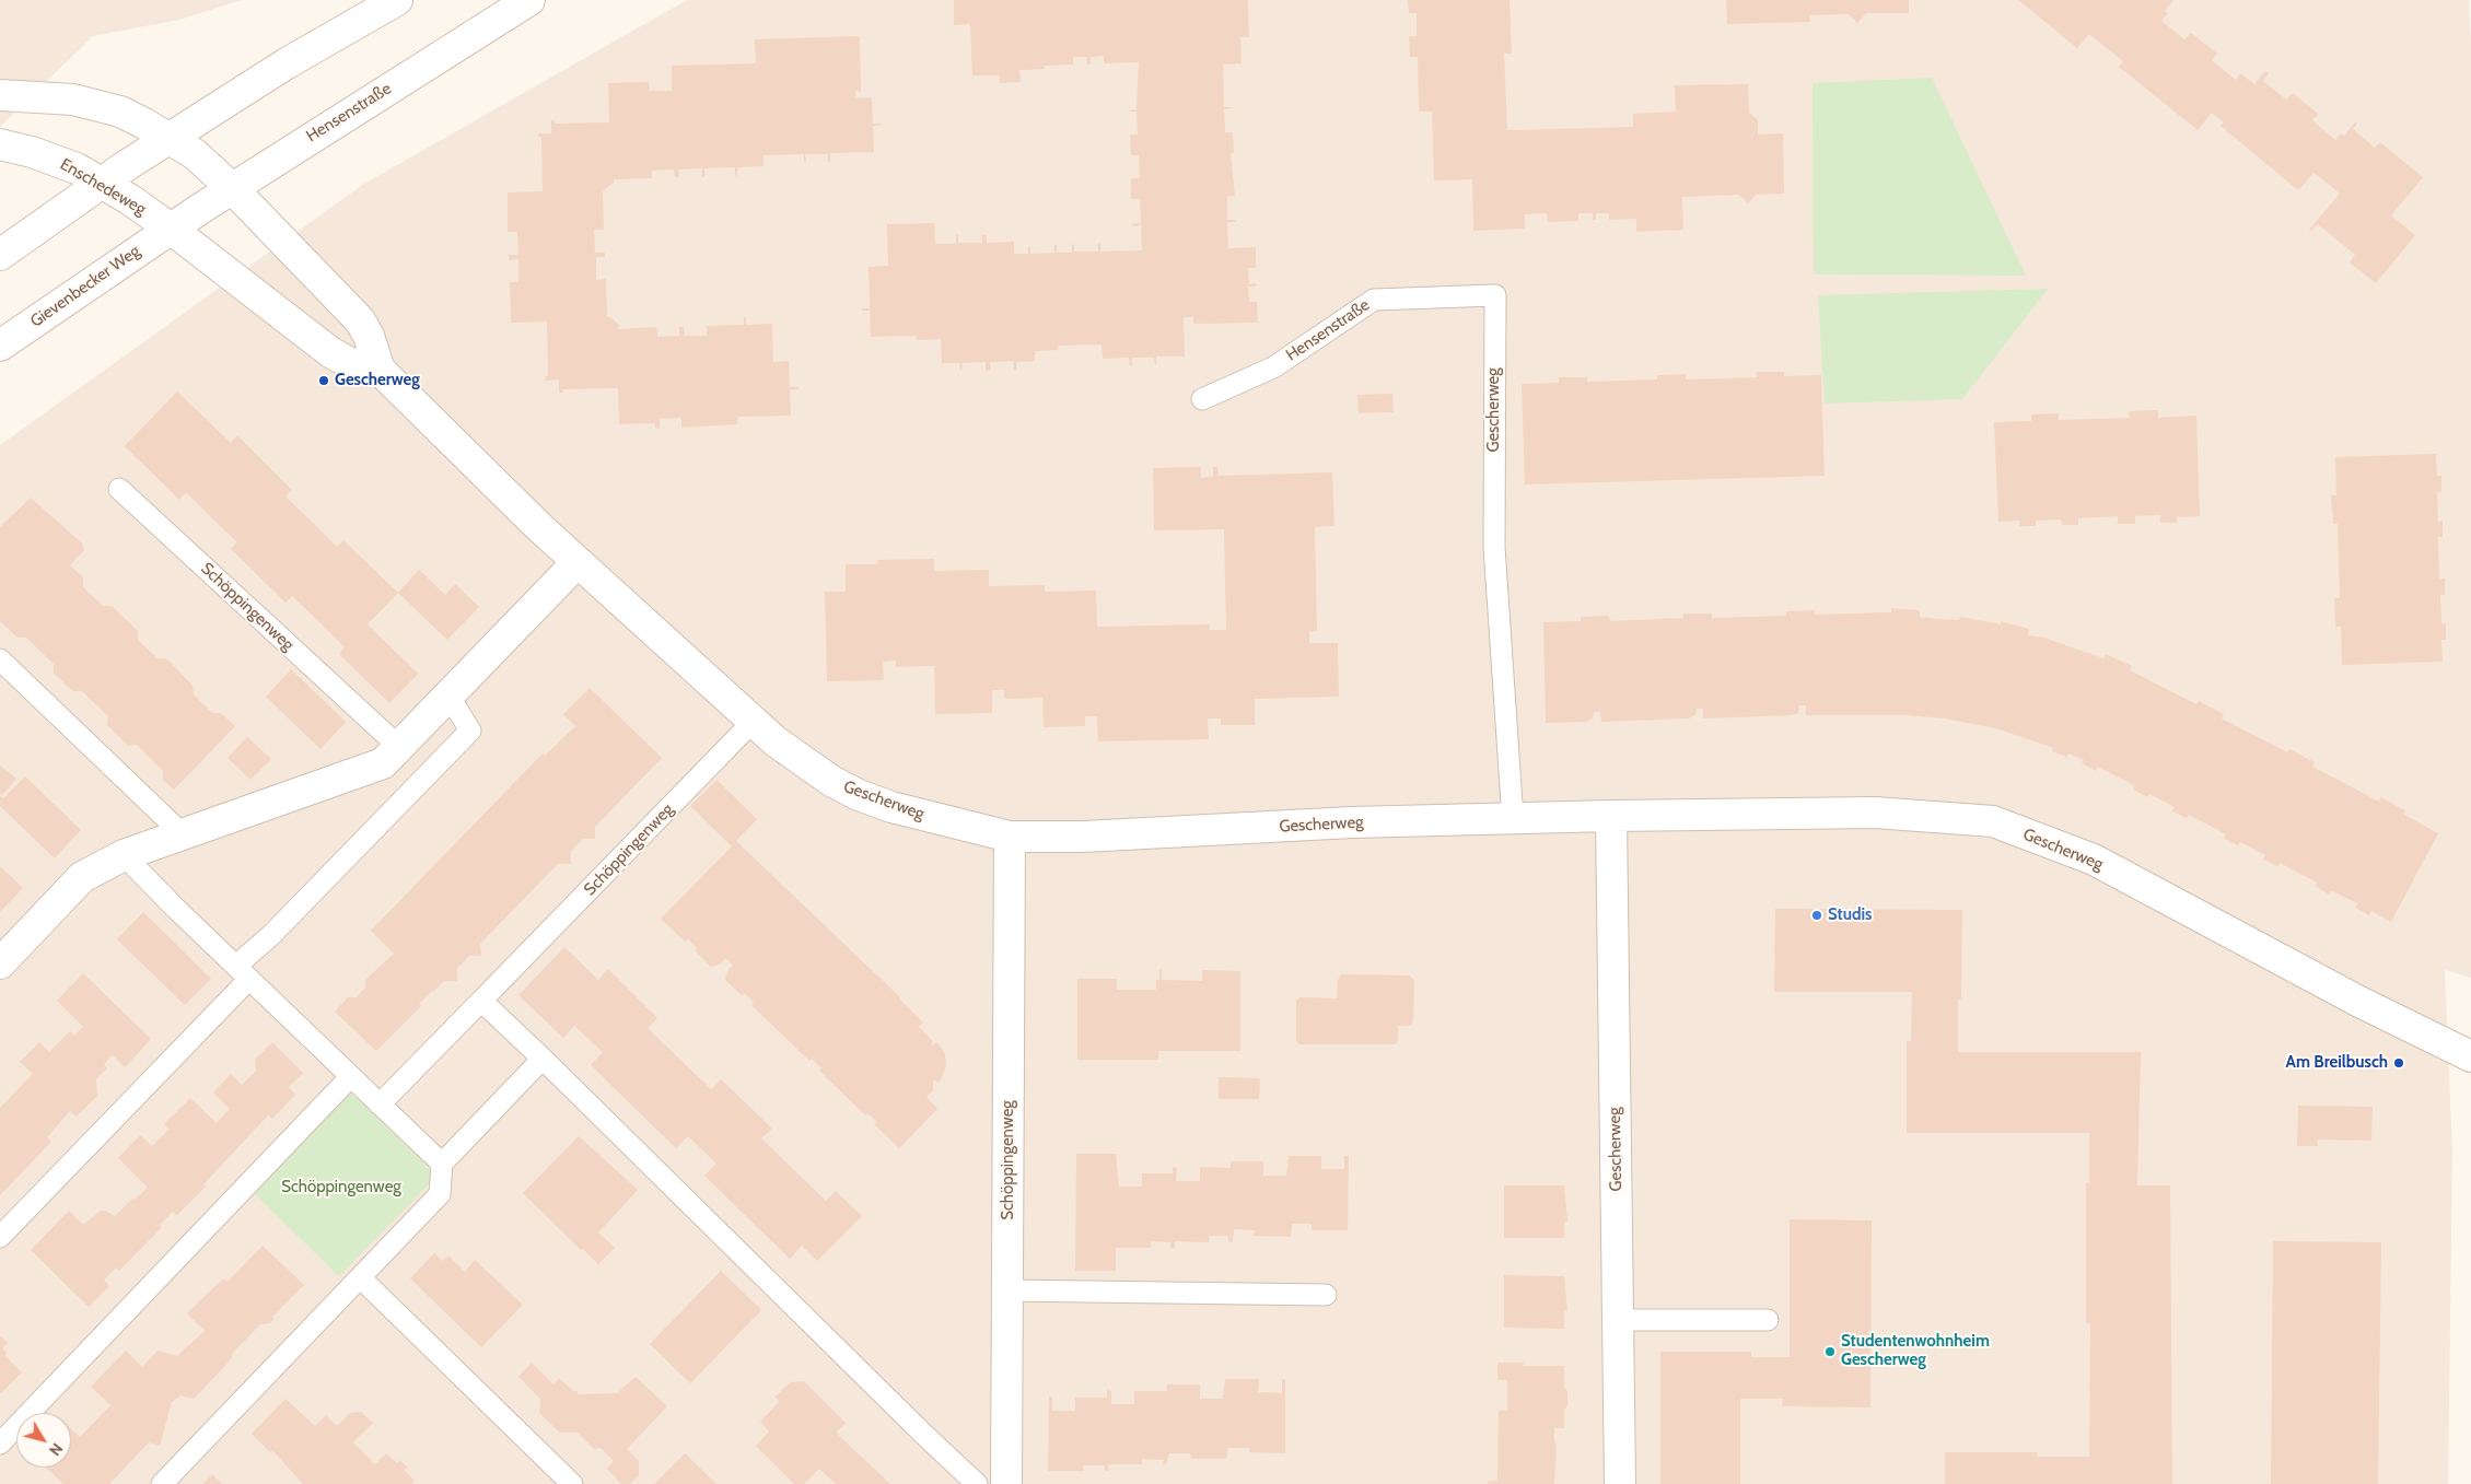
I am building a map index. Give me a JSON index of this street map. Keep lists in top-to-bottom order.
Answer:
{
  "streets": {
    "street": [
      "Hensenstraße",
      "Enschedeweg",
      "Gievenbecker Weg",
      "Gescherweg",
      "Schöppingenweg"
    ]
  },
  "crossings": [
    ["Hensenstraße", "Enschedeweg"],
    ["Hensenstraße", "Gievenbecker Weg"],
    ["Hensenstraße", "Gescherweg"],
    ["Enschedeweg", "Gievenbecker Weg"],
    ["Gescherweg", "Schöppingenweg"]
  ],
  "parks": ["Schöppingenweg"],
  "places": [
    "Gescherweg",
    "Studis",
    "Am Breilbusch",
    "Studentenwohnheim Gescherweg"
  ],
  "north": "bottom right"
}
